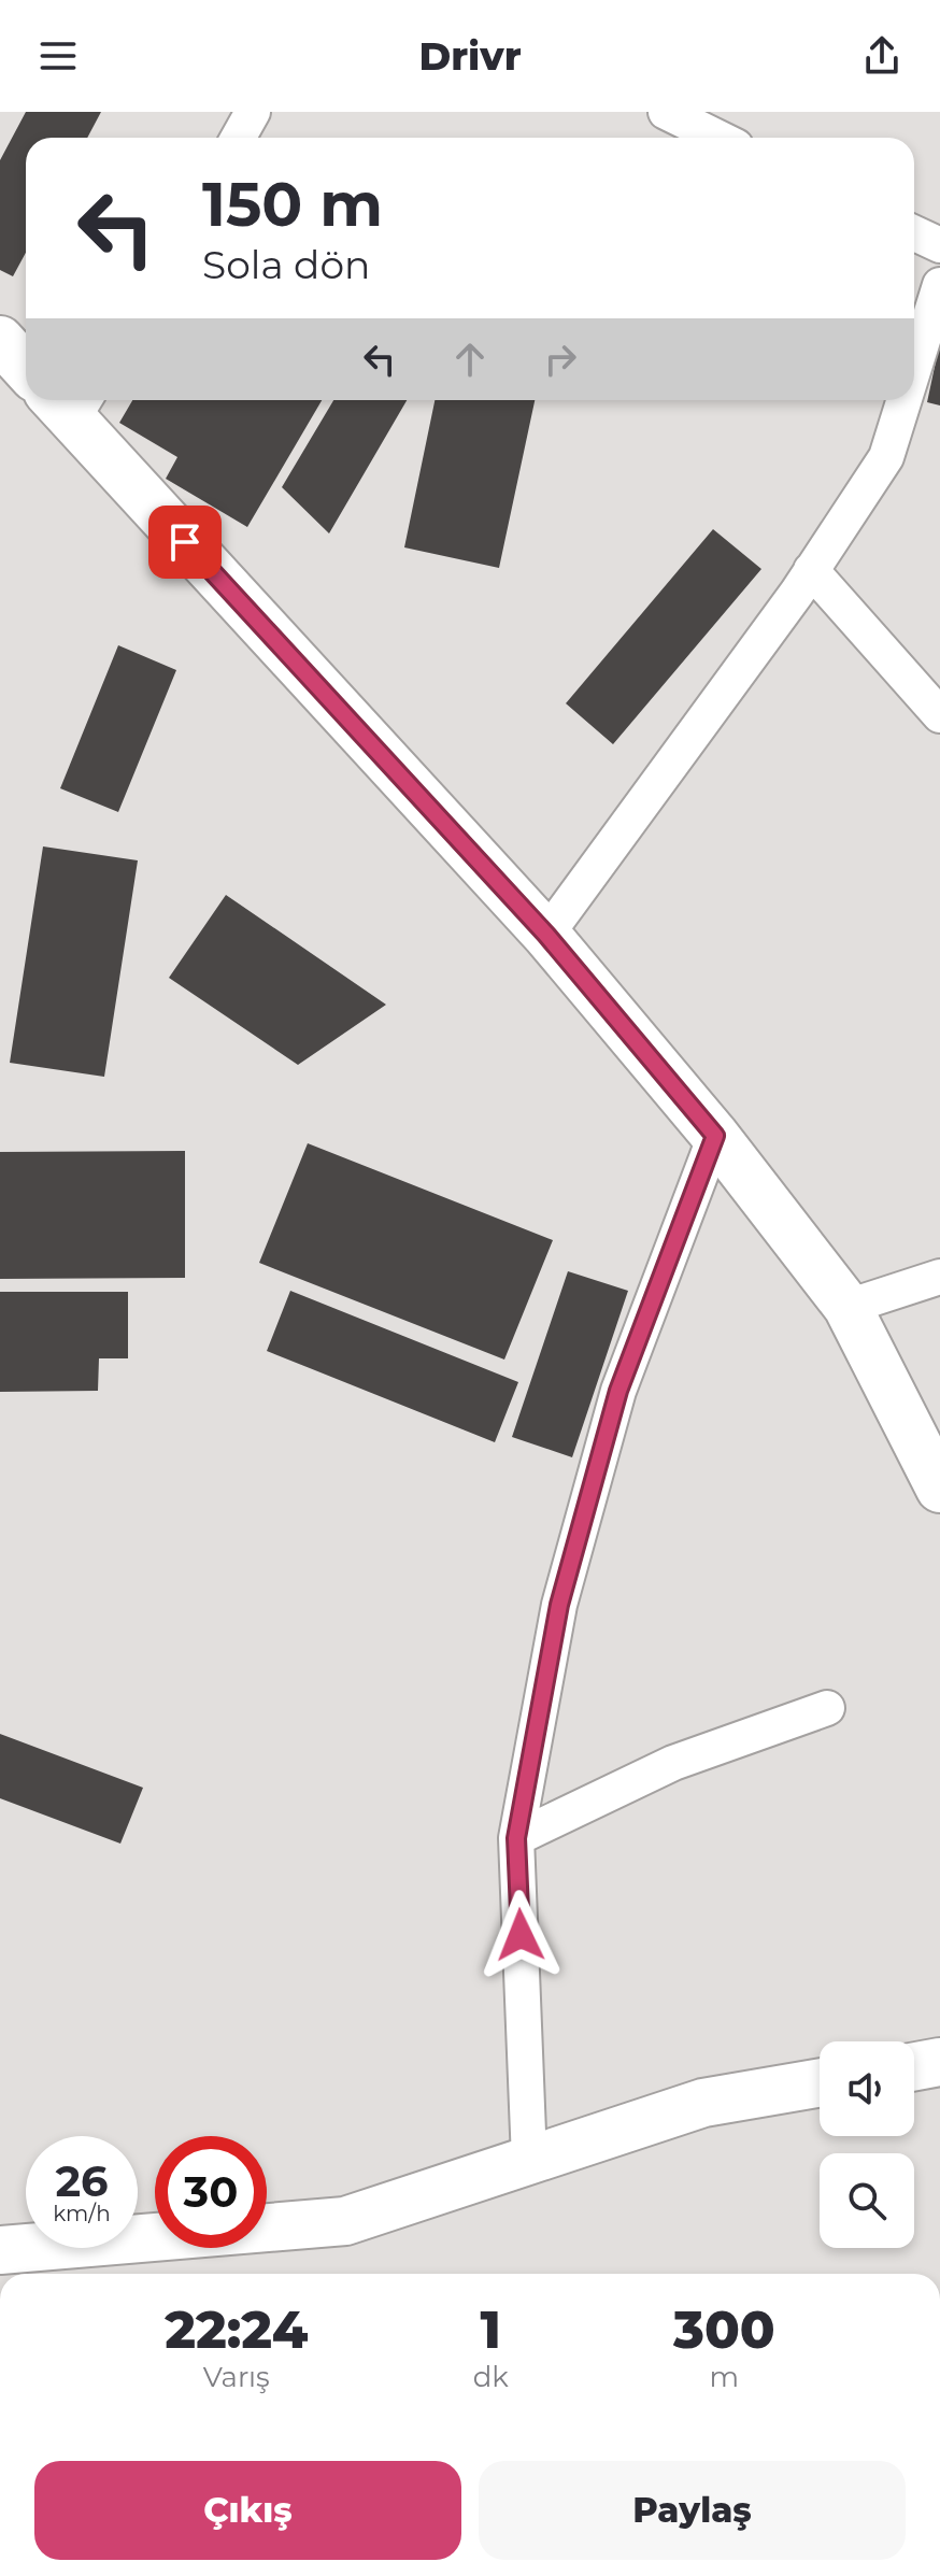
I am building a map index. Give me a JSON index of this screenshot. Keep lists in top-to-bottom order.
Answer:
{
  "page": {
    "header": "Drivr",
    "turn": ["150 m", "Sola dön"],
    "speed": "26 km/h",
    "limit": "30",
    "eta": [
      "22:24",
      "Varış",
      "1",
      "dk",
      "300",
      "m"
    ],
    "buttons": ["Çıkış", "Paylaş"]
  }
}
